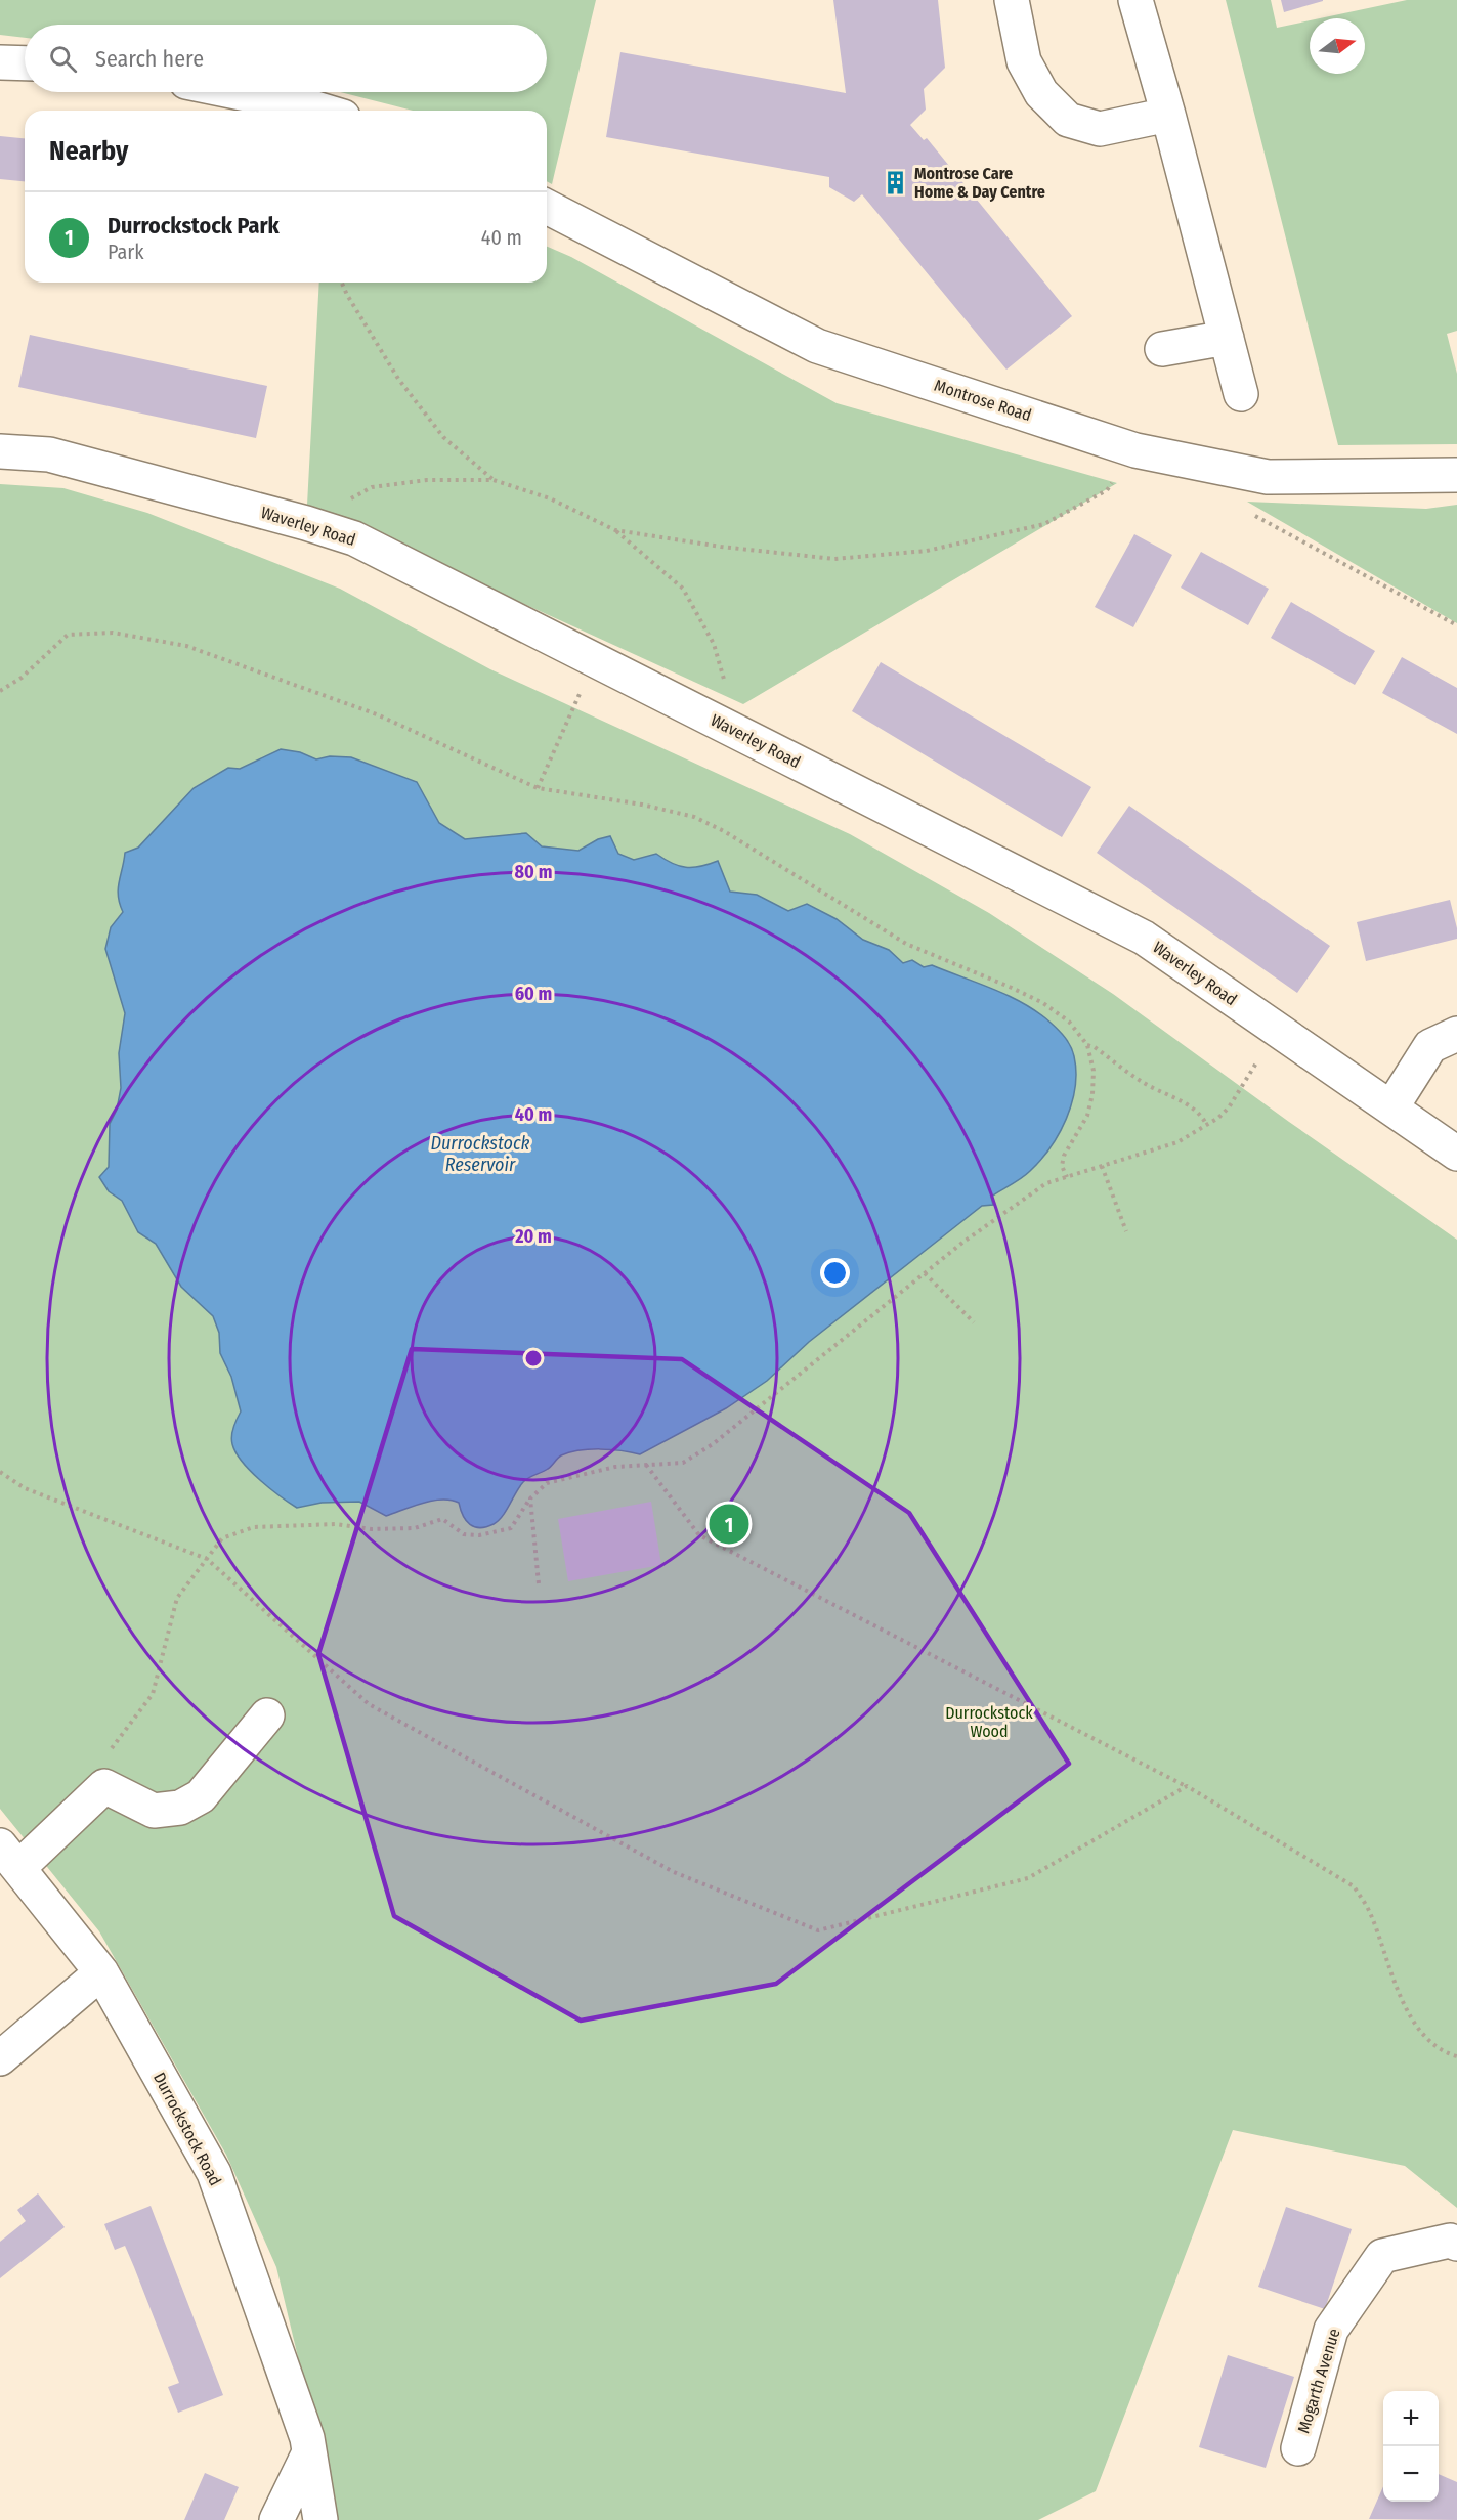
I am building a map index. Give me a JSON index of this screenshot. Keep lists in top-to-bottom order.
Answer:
{
  "streets": {
    "street": [
      "Montrose Road",
      "Waverley Road",
      "Durrockstock Road",
      "Mogarth Avenue"
    ]
  },
  "water": ["Durrockstock Reservoir"],
  "parks": ["Durrockstock Wood"],
  "places": {
    "building": ["Montrose Care Home & Day Centre"]
  },
  "north": "right",
  "page": {
    "search": "Search here",
    "heading": "Nearby",
    "list": [
      {
        "mark": "1",
        "name": "Durrockstock Park",
        "note": "Park",
        "value": "40 m"
      }
    ],
    "pins": "1",
    "map_buttons": ["+", "−"]
  },
  "rings": [
    "80 m",
    "60 m",
    "40 m",
    "20 m"
  ]
}
